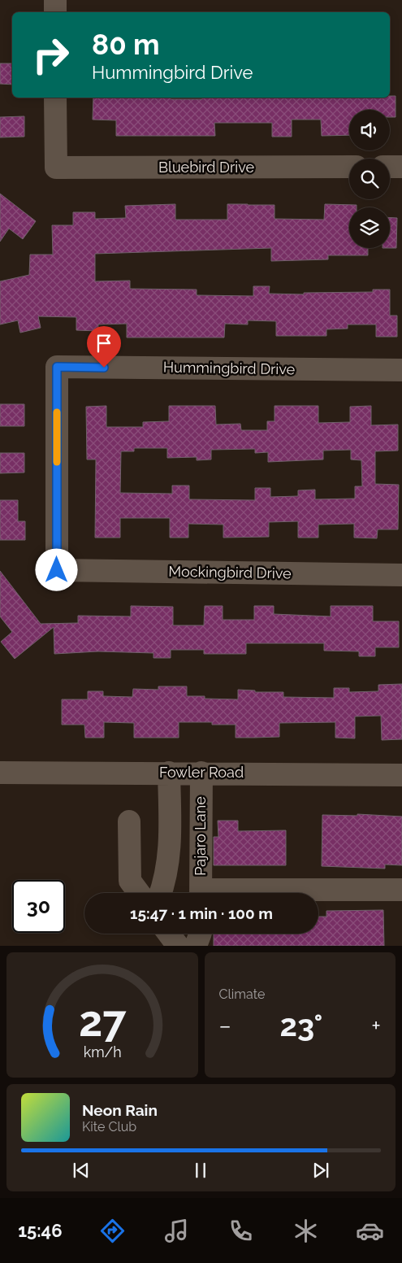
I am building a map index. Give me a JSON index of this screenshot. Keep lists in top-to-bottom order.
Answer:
{
  "streets": {
    "street": [
      "Bluebird Drive",
      "Hummingbird Drive",
      "Mockingbird Drive",
      "Fowler Road",
      "Pajaro Lane"
    ]
  },
  "crossings": [
    ["Hummingbird Drive", "Mockingbird Drive"],
    ["Fowler Road", "Pajaro Lane"]
  ],
  "page": {
    "turn": ["80 m", "Hummingbird Drive"],
    "limit": "30",
    "trip": "15:47 · 1 min · 100 m",
    "tile": "Climate",
    "heat": ["−", "23°", "+"],
    "song": ["Neon Rain", "Kite Club"],
    "tabs": "15:46",
    "gauge": ["27", "km/h"]
  }
}
